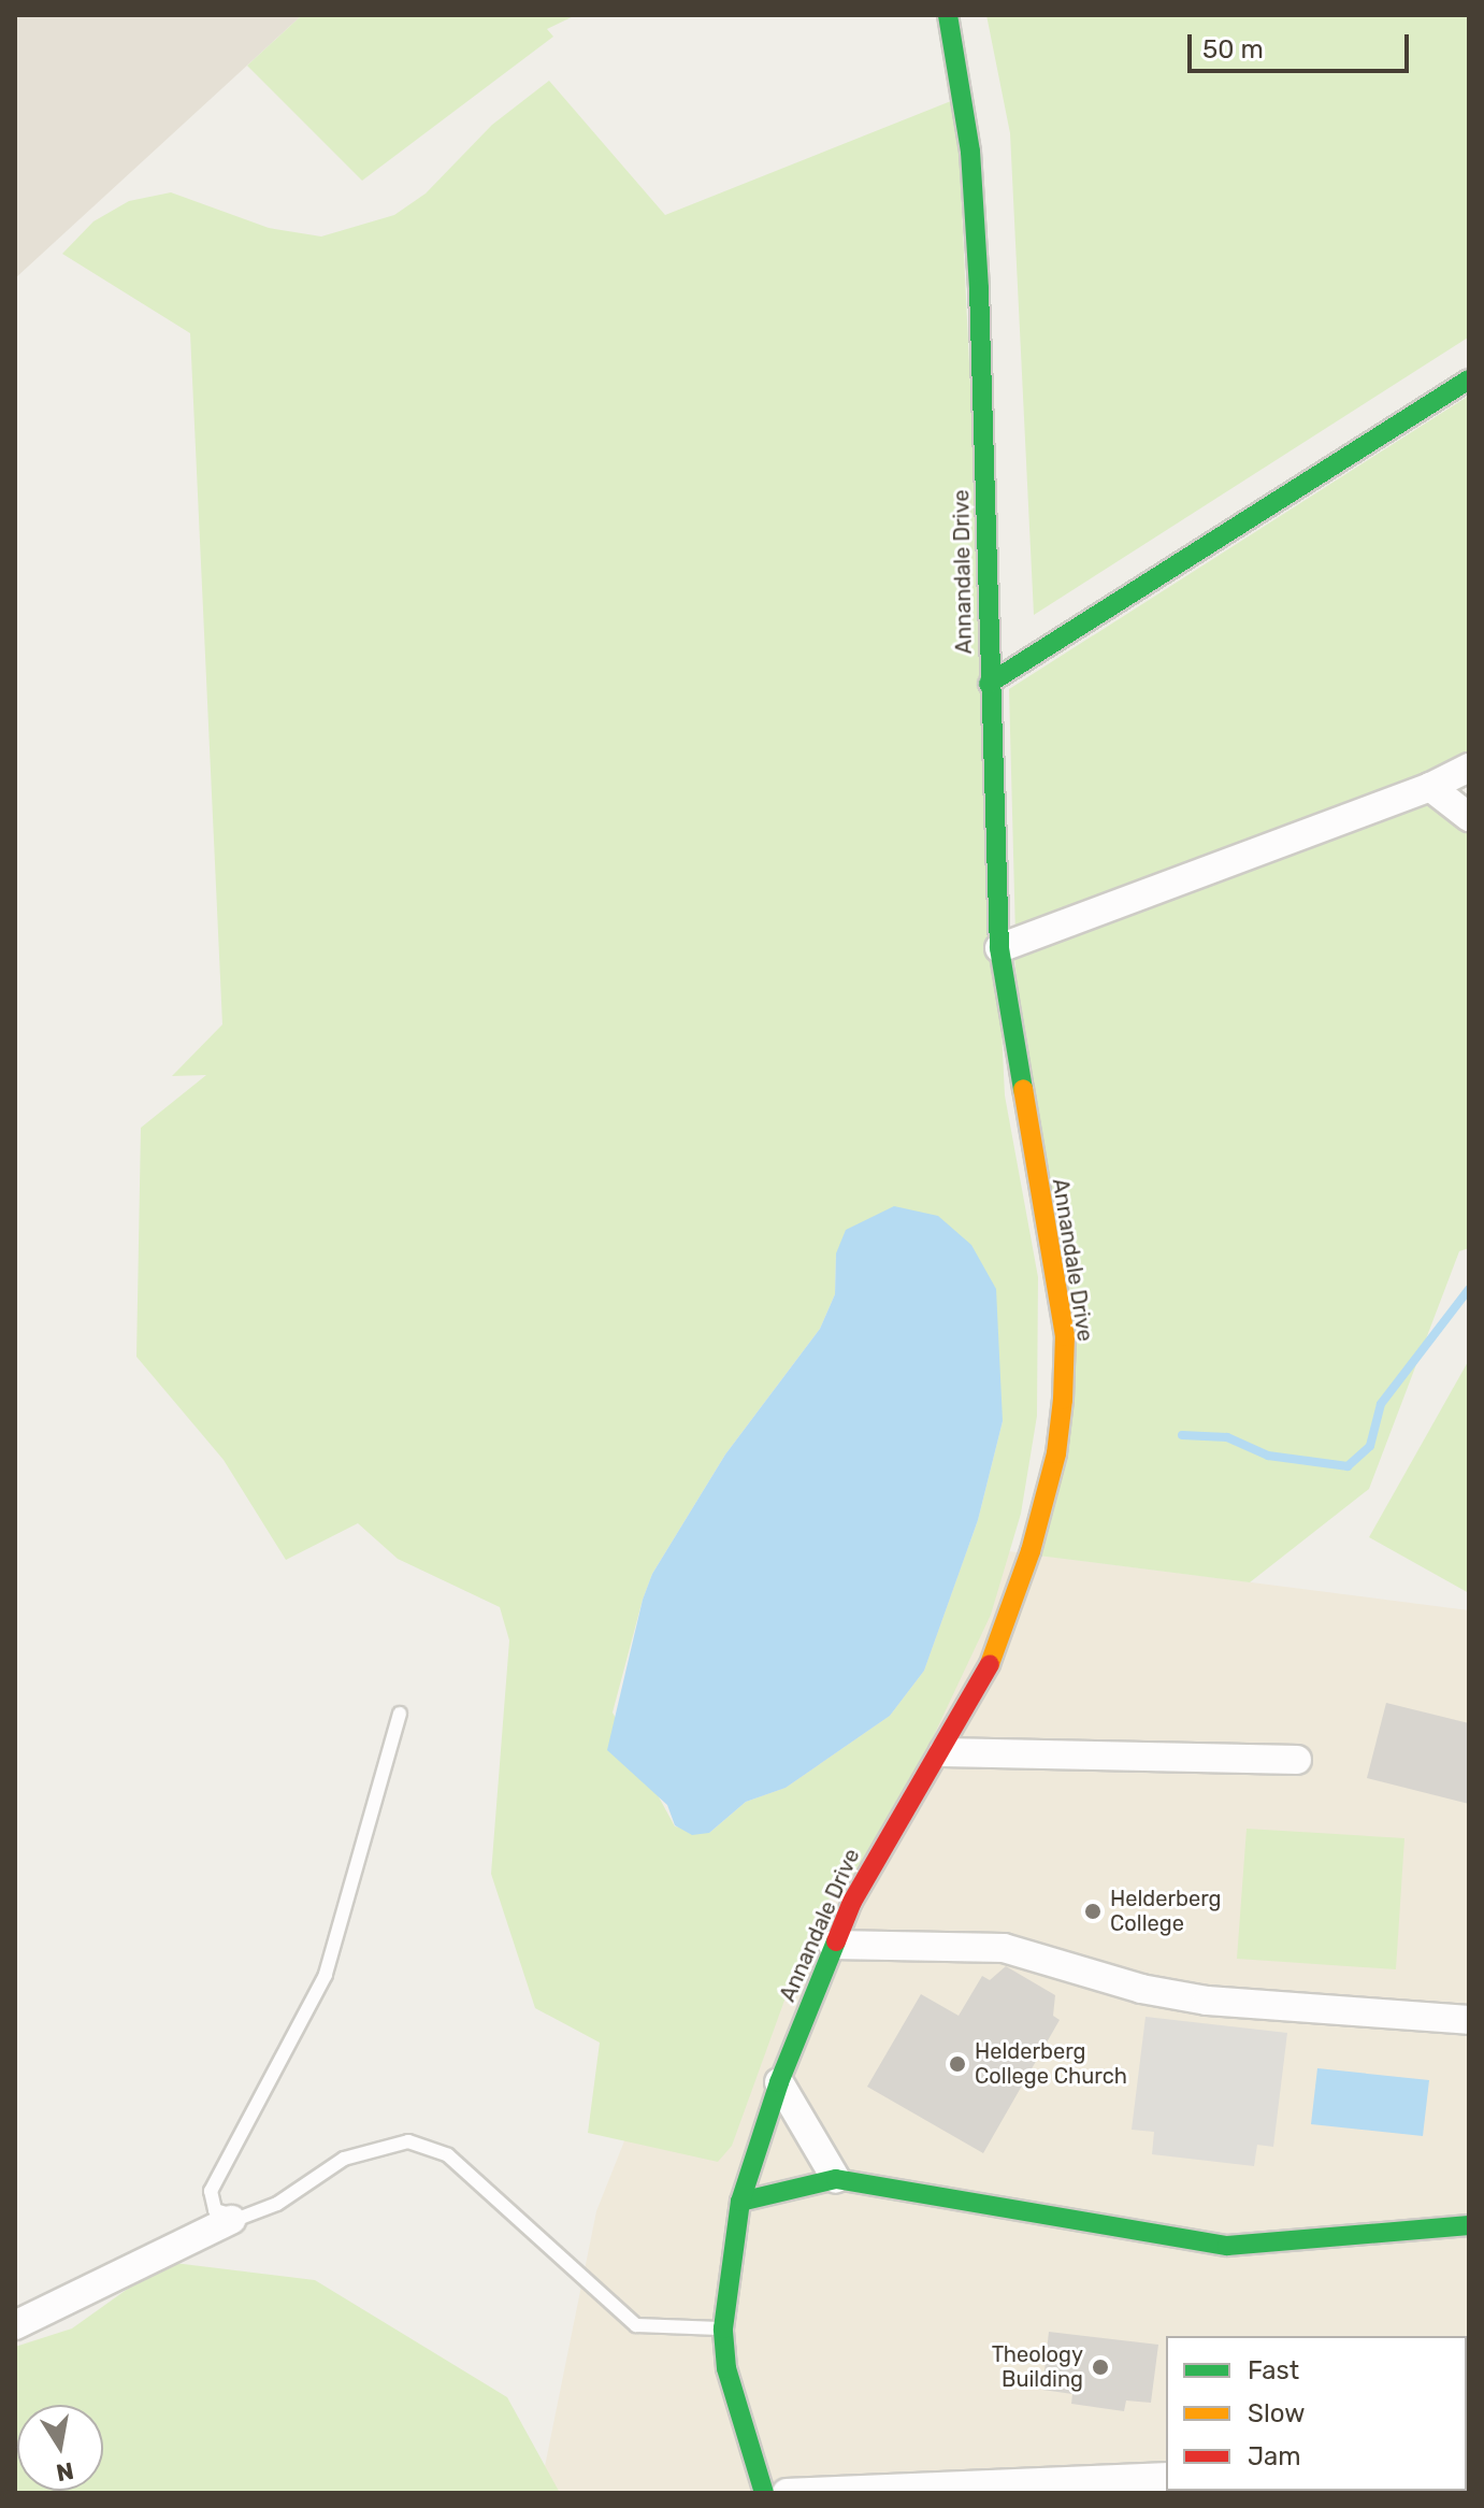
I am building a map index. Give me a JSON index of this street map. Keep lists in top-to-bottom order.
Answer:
{
  "streets": {
    "street": ["Annandale Drive"]
  },
  "places": ["Helderberg College", "Helderberg College Church", "Theology Building"],
  "legend": ["Fast", "Slow", "Jam"],
  "scale_bar": "50 m",
  "north": "bottom"
}
